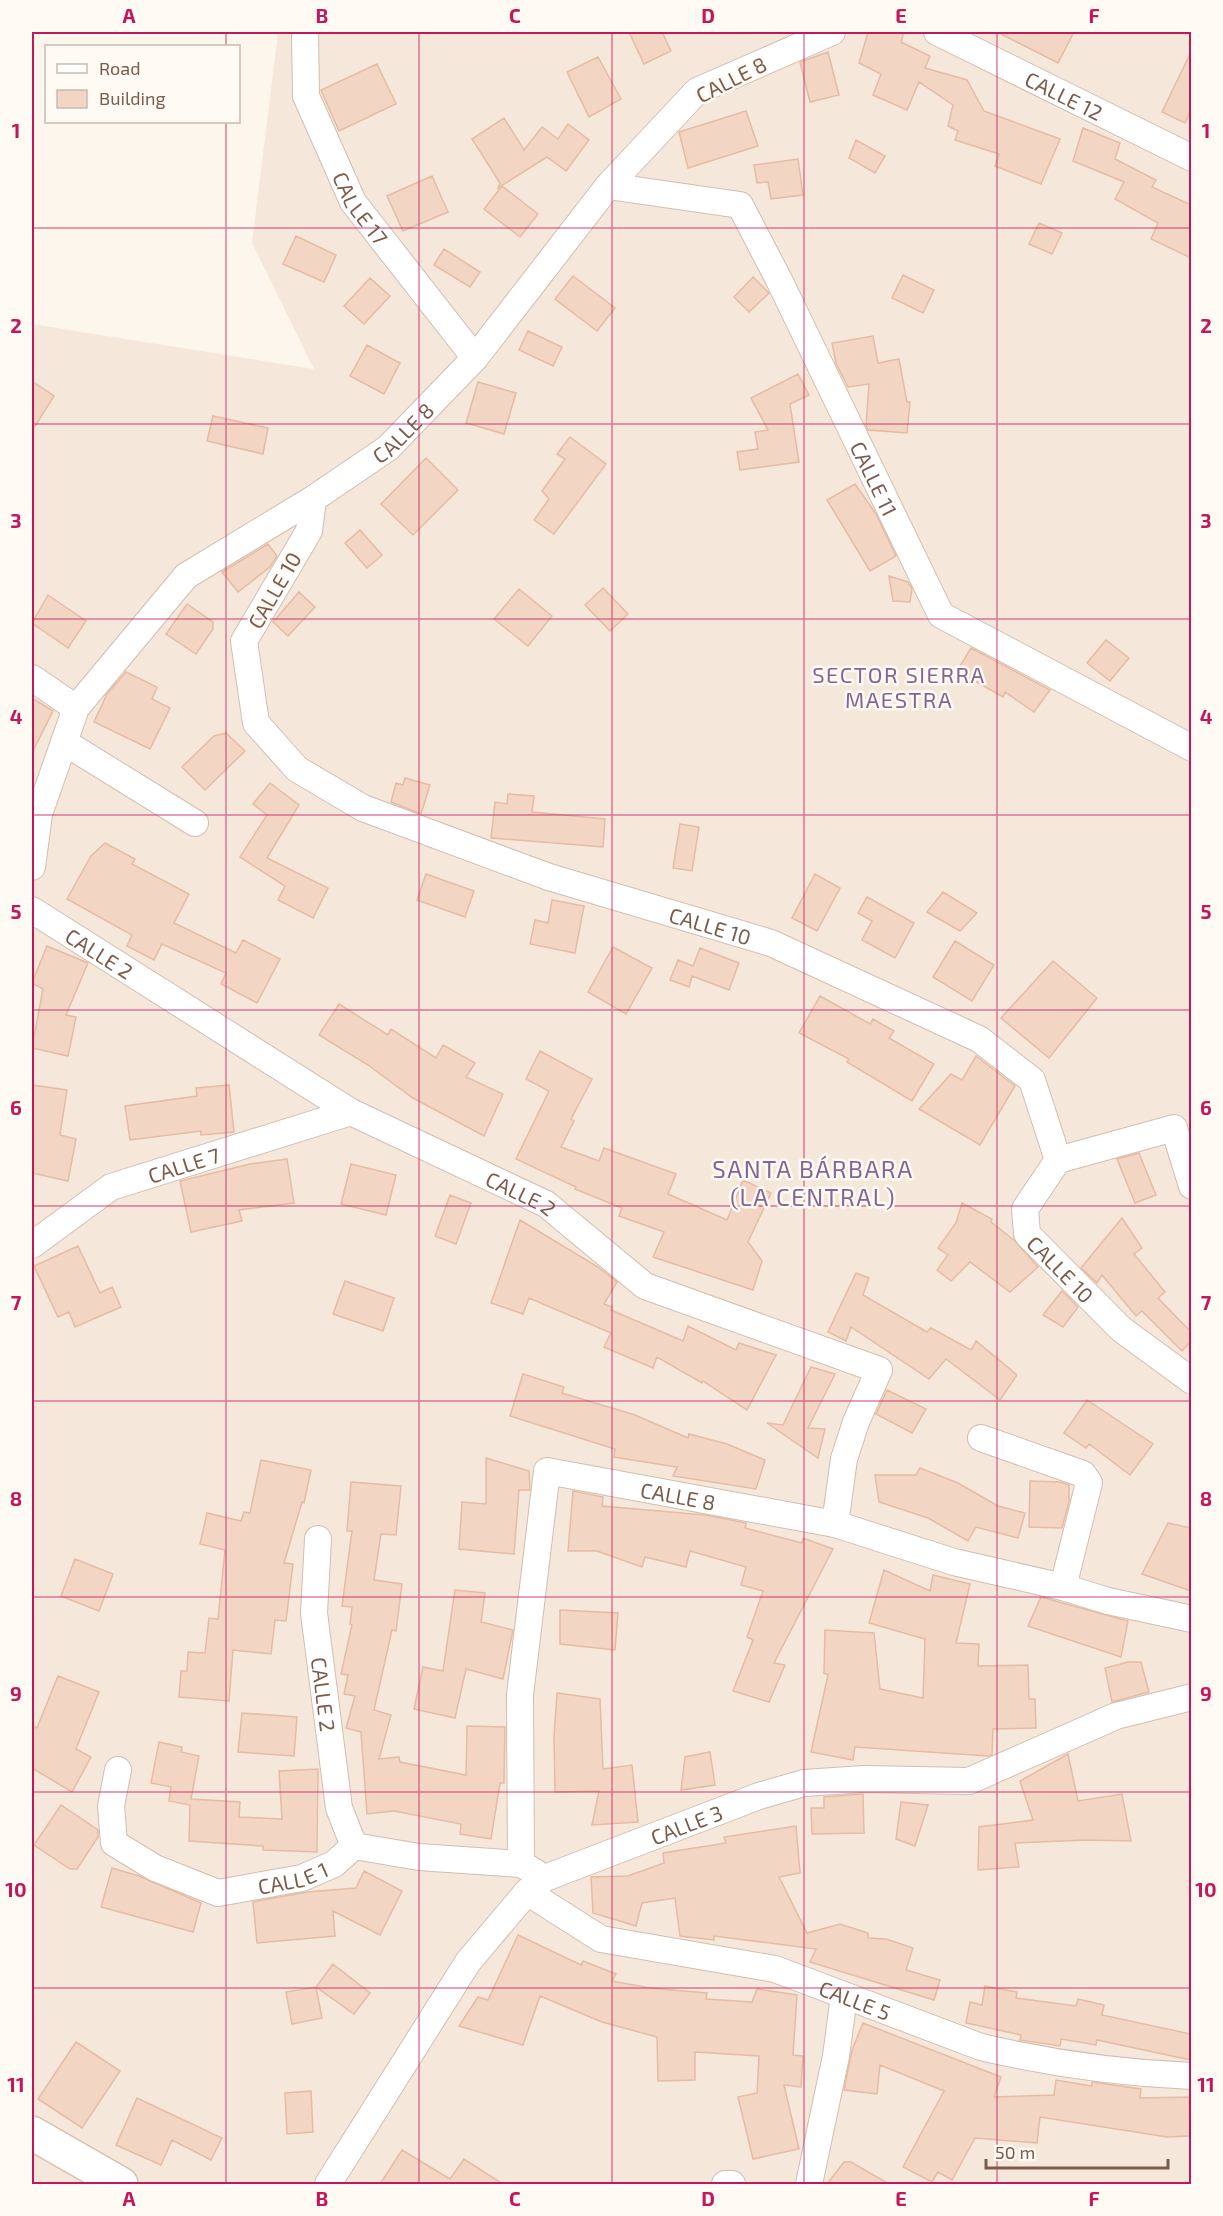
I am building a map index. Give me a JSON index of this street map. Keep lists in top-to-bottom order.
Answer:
{
  "streets": {
    "street": [
      "CALLE 8",
      "CALLE 12",
      "CALLE 17",
      "CALLE 11",
      "CALLE 10",
      "CALLE 2",
      "CALLE 7",
      "CALLE 3",
      "CALLE 1",
      "CALLE 5"
    ]
  },
  "crossings": [
    ["CALLE 8", "CALLE 17"],
    ["CALLE 8", "CALLE 11"],
    ["CALLE 8", "CALLE 10"],
    ["CALLE 8", "CALLE 2"],
    ["CALLE 8", "CALLE 1"],
    ["CALLE 2", "CALLE 7"],
    ["CALLE 2", "CALLE 1"],
    ["CALLE 3", "CALLE 1"],
    ["CALLE 3", "CALLE 5"],
    ["CALLE 1", "CALLE 5"]
  ],
  "districts": ["SECTOR SIERRA MAESTRA", "SANTA BÁRBARA (LA CENTRAL)"],
  "legend": ["Road", "Building"],
  "scale_bar": "50 m",
  "grid": {
    "columns": [
      "A",
      "B",
      "C",
      "D",
      "E",
      "F"
    ],
    "rows": [
      "1",
      "2",
      "3",
      "4",
      "5",
      "6",
      "7",
      "8",
      "9",
      "10",
      "11"
    ]
  }
}
